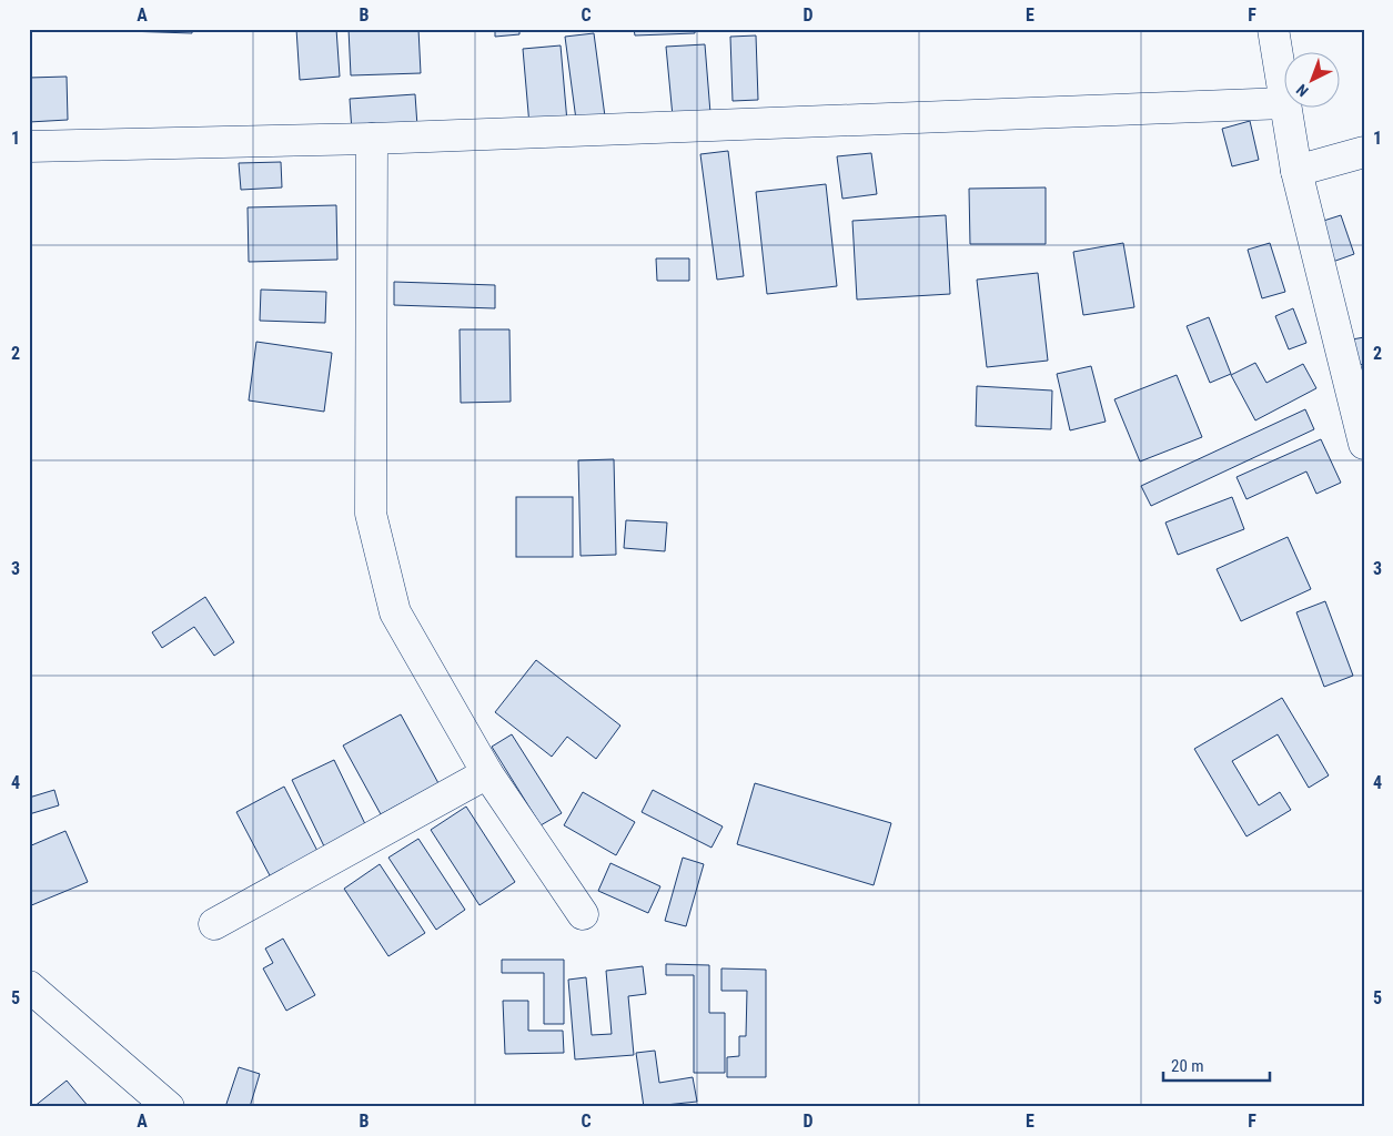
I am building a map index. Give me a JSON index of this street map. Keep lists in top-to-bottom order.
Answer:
{
  "scale_bar": "20 m",
  "north": "bottom left",
  "grid": {
    "columns": [
      "A",
      "B",
      "C",
      "D",
      "E",
      "F"
    ],
    "rows": [
      "1",
      "2",
      "3",
      "4",
      "5"
    ]
  }
}
